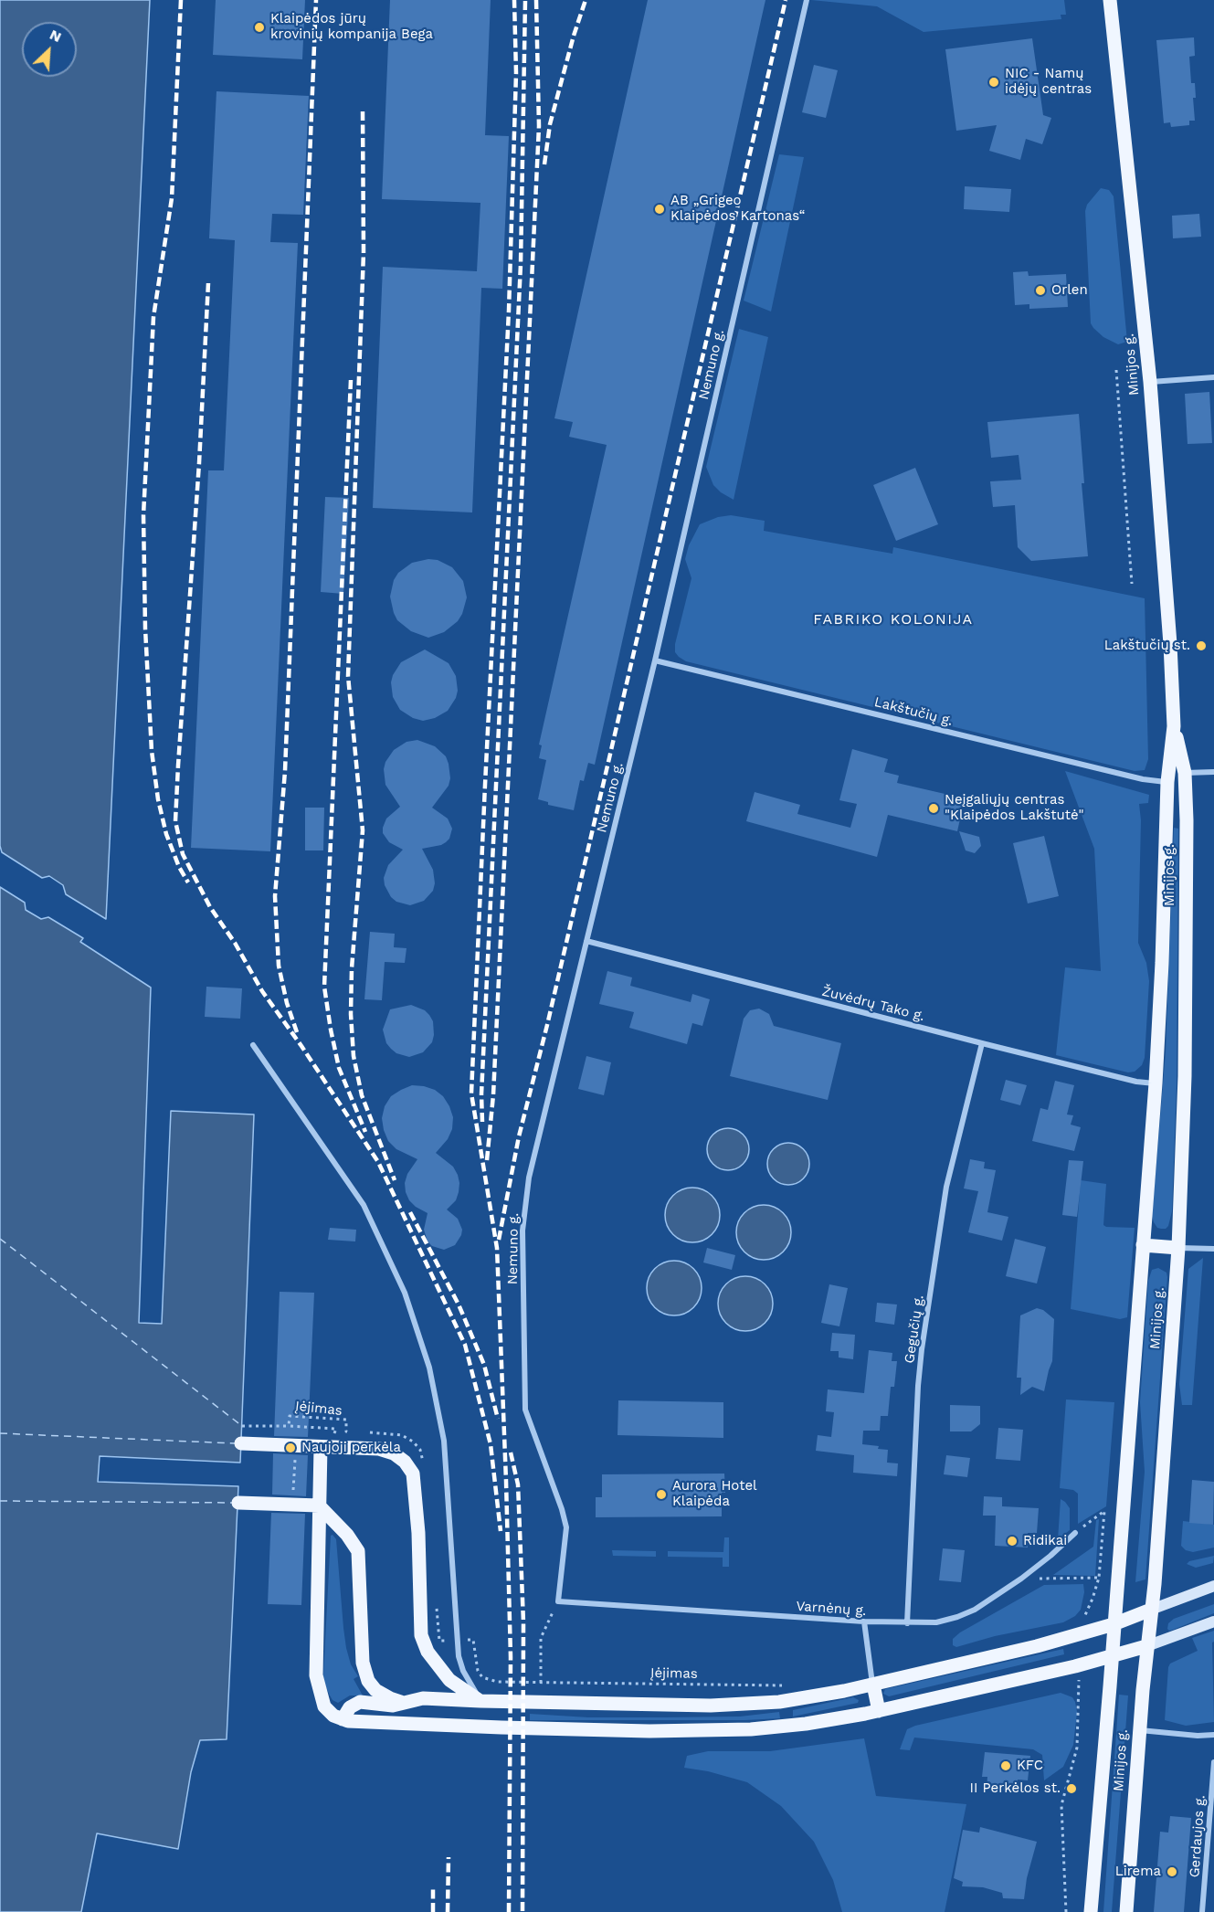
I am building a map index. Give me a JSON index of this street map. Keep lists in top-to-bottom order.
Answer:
{
  "streets": {
    "main road": ["Minijos g."],
    "street": [
      "Nemuno g.",
      "Lakštučių g.",
      "Žuvėdrų Tako g.",
      "Gegučių g.",
      "Varnėnų g.",
      "Gerdaujos g."
    ],
    "path": ["Įėjimas"]
  },
  "crossings": [
    ["Nemuno g.", "Lakštučių g."],
    ["Nemuno g.", "Žuvėdrų Tako g."],
    ["Nemuno g.", "Varnėnų g."],
    ["Minijos g.", "Lakštučių g."],
    ["Minijos g.", "Žuvėdrų Tako g."],
    ["Žuvėdrų Tako g.", "Gegučių g."],
    ["Gegučių g.", "Varnėnų g."]
  ],
  "districts": ["FABRIKO KOLONIJA"],
  "places": [
    "Klaipėdos jūrų krovinių kompanija Bega",
    "NIC - Namų idėjų centras",
    "AB „Grigeo Klaipėdos Kartonas“",
    "Orlen",
    "Lakštučių st.",
    "Neįgaliųjų centras \"Klaipėdos Lakštutė\"",
    "Naujoji perkėla",
    "Aurora Hotel Klaipėda",
    "Ridikai",
    "KFC",
    "II Perkėlos st.",
    "Lirema"
  ],
  "north": "top right"
}
